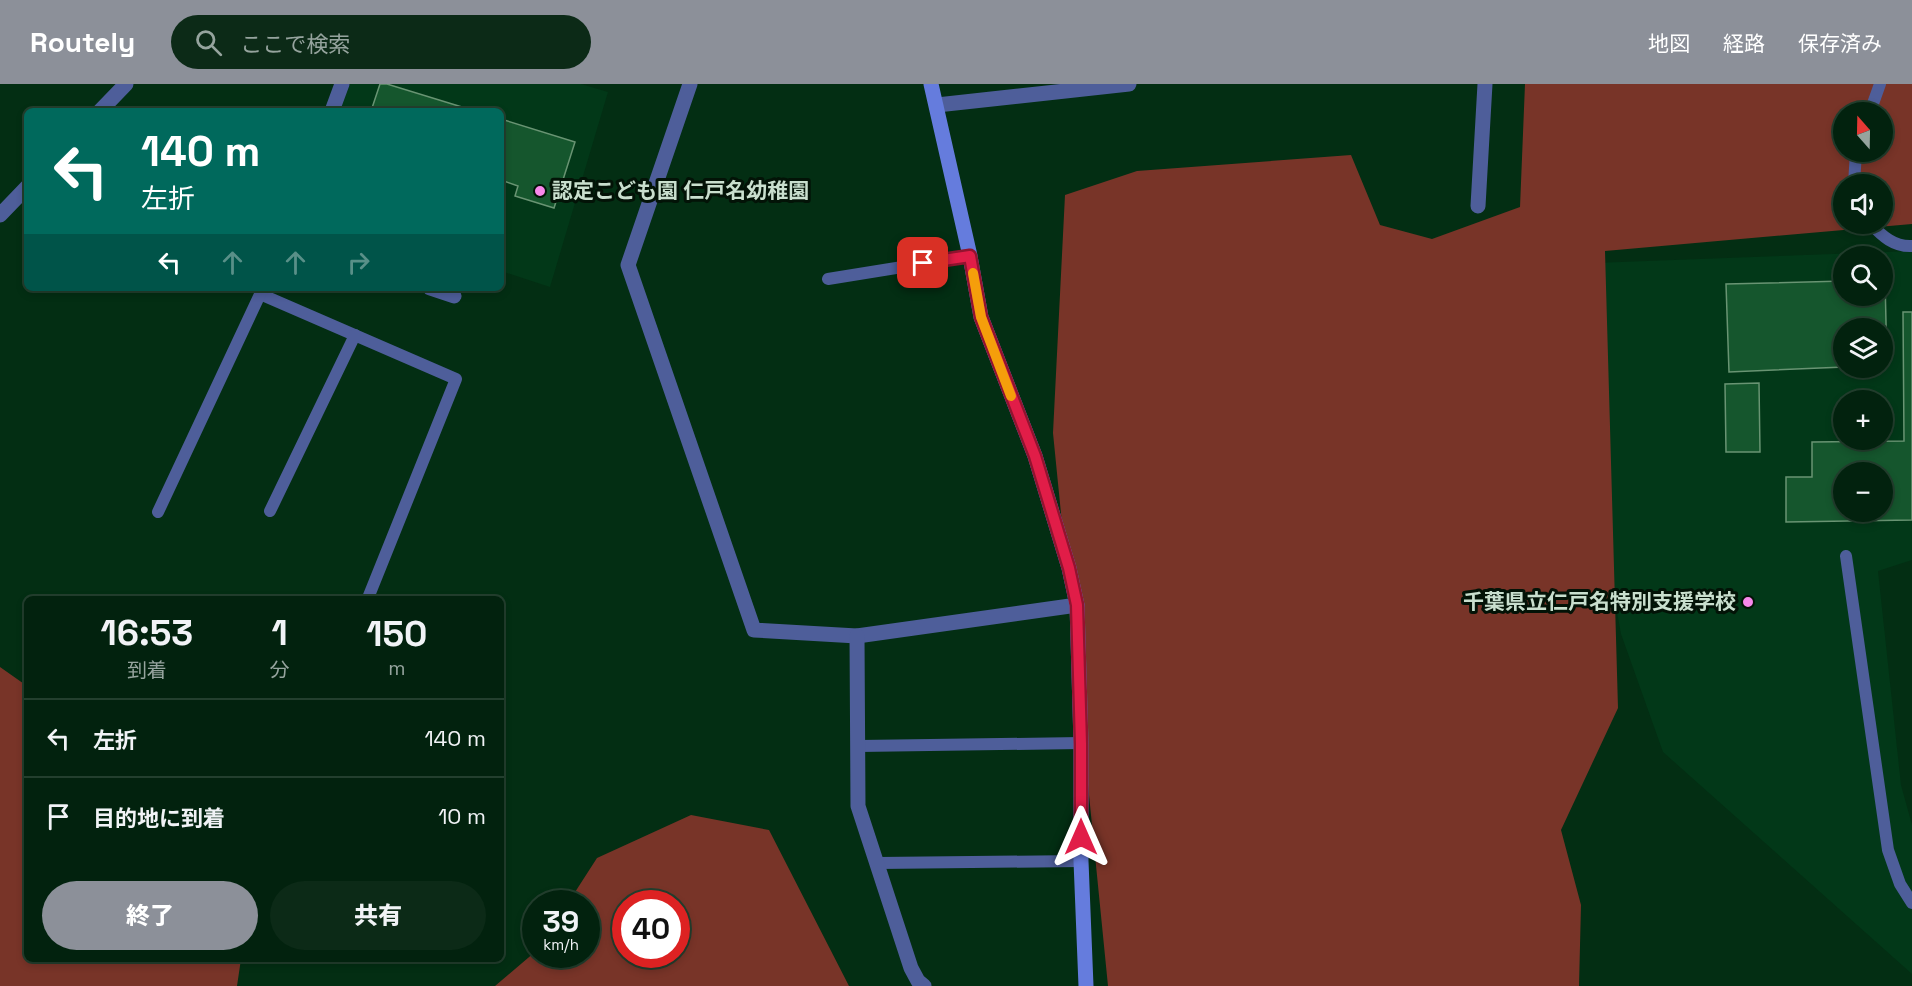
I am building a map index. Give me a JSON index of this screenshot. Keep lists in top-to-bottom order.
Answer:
{
  "places": ["認定こども園 仁戸名幼稚園", "千葉県立仁戸名特別支援学校"],
  "north": "top",
  "page": {
    "header": "Routely",
    "search": "ここで検索",
    "nav": ["地図", "経路", "保存済み"],
    "map_buttons": ["+", "−"],
    "turn": ["140 m", "左折"],
    "eta": [
      "16:53",
      "到着",
      "1",
      "分",
      "150",
      "m"
    ],
    "list": [
      {
        "name": "左折",
        "value": "140 m"
      },
      {
        "name": "目的地に到着",
        "value": "10 m"
      }
    ],
    "buttons": ["終了", "共有"],
    "speed": "39 km/h",
    "limit": "40"
  }
}
